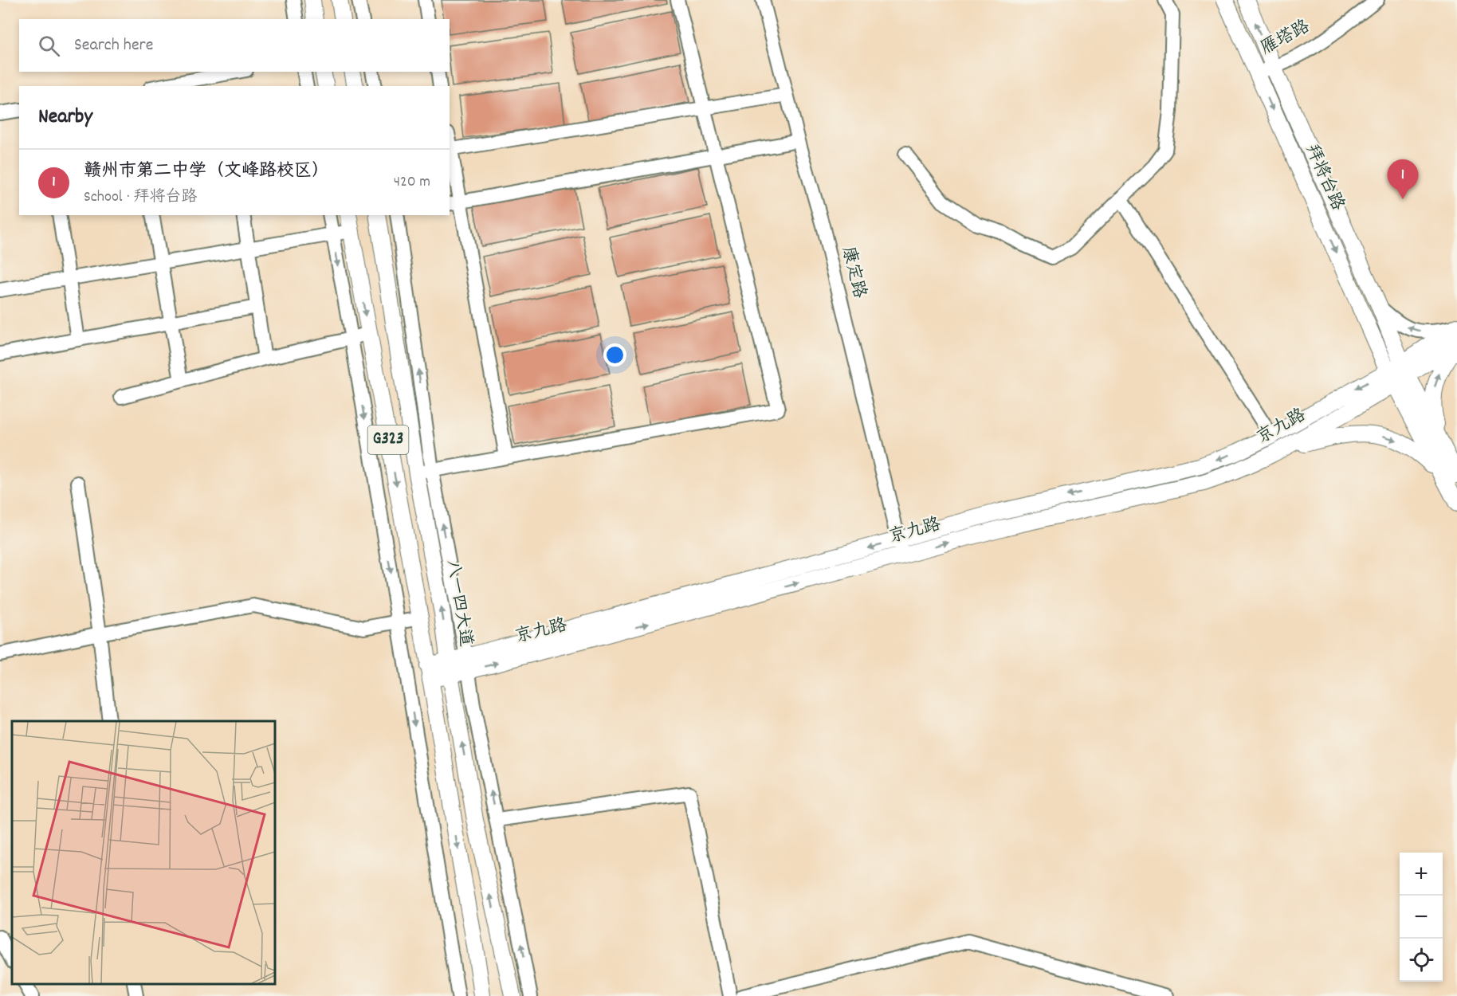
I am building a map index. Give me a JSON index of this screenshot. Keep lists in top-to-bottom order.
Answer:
{
  "streets": {
    "main road": [
      "拜将台路",
      "京九路",
      "G323",
      "八一四大道"
    ],
    "street": ["雁塔路", "康定路"]
  },
  "crossings": [
    ["雁塔路", "拜将台路"],
    ["拜将台路", "京九路"],
    ["康定路", "京九路"],
    ["京九路", "G323"],
    ["京九路", "八一四大道"]
  ],
  "page": {
    "search": "Search here",
    "heading": "Nearby",
    "list": [
      {
        "mark": "1",
        "name": "赣州市第二中学（文峰路校区）",
        "note": "School · 拜将台路",
        "value": "420 m"
      }
    ],
    "pins": "1",
    "map_buttons": ["+", "−"]
  }
}
